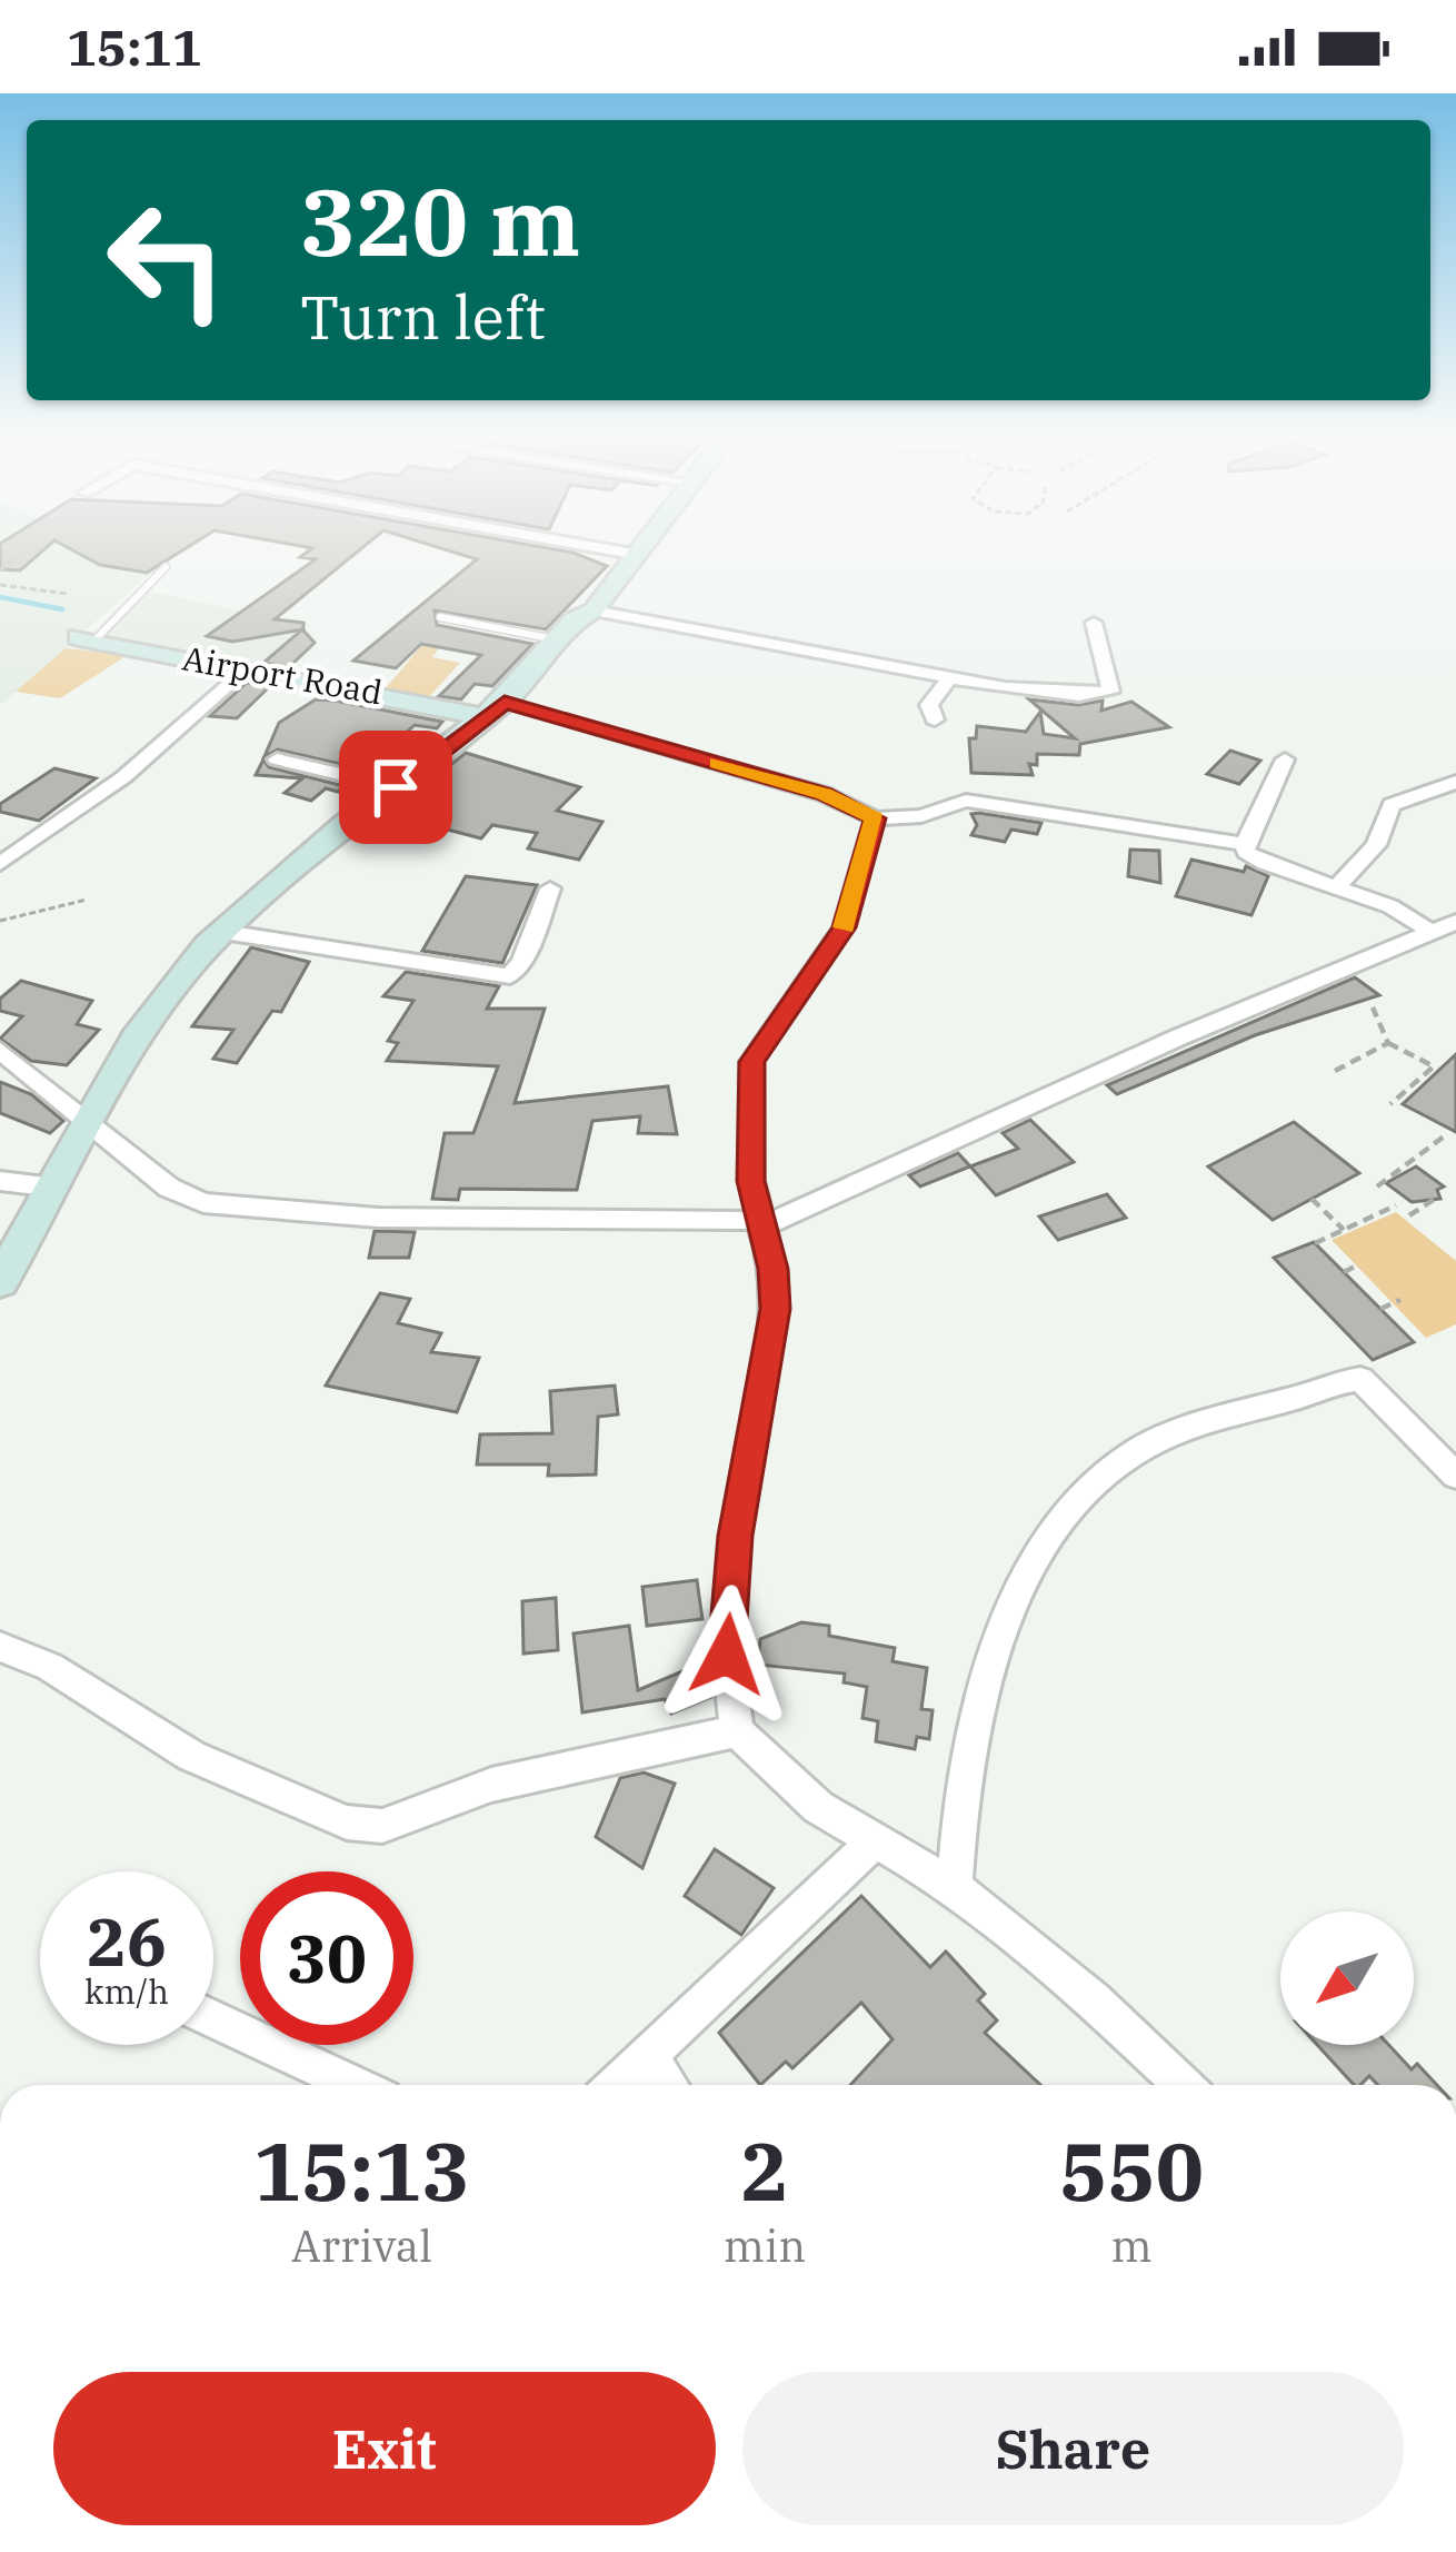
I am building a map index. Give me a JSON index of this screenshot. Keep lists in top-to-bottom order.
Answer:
{
  "streets": {
    "street": ["Airport Road"]
  },
  "north": "bottom left",
  "page": {
    "status": "15:11",
    "turn": ["320 m", "Turn left"],
    "speed": "26 km/h",
    "limit": "30",
    "eta": [
      "15:13",
      "Arrival",
      "2",
      "min",
      "550",
      "m"
    ],
    "buttons": ["Exit", "Share"]
  }
}
